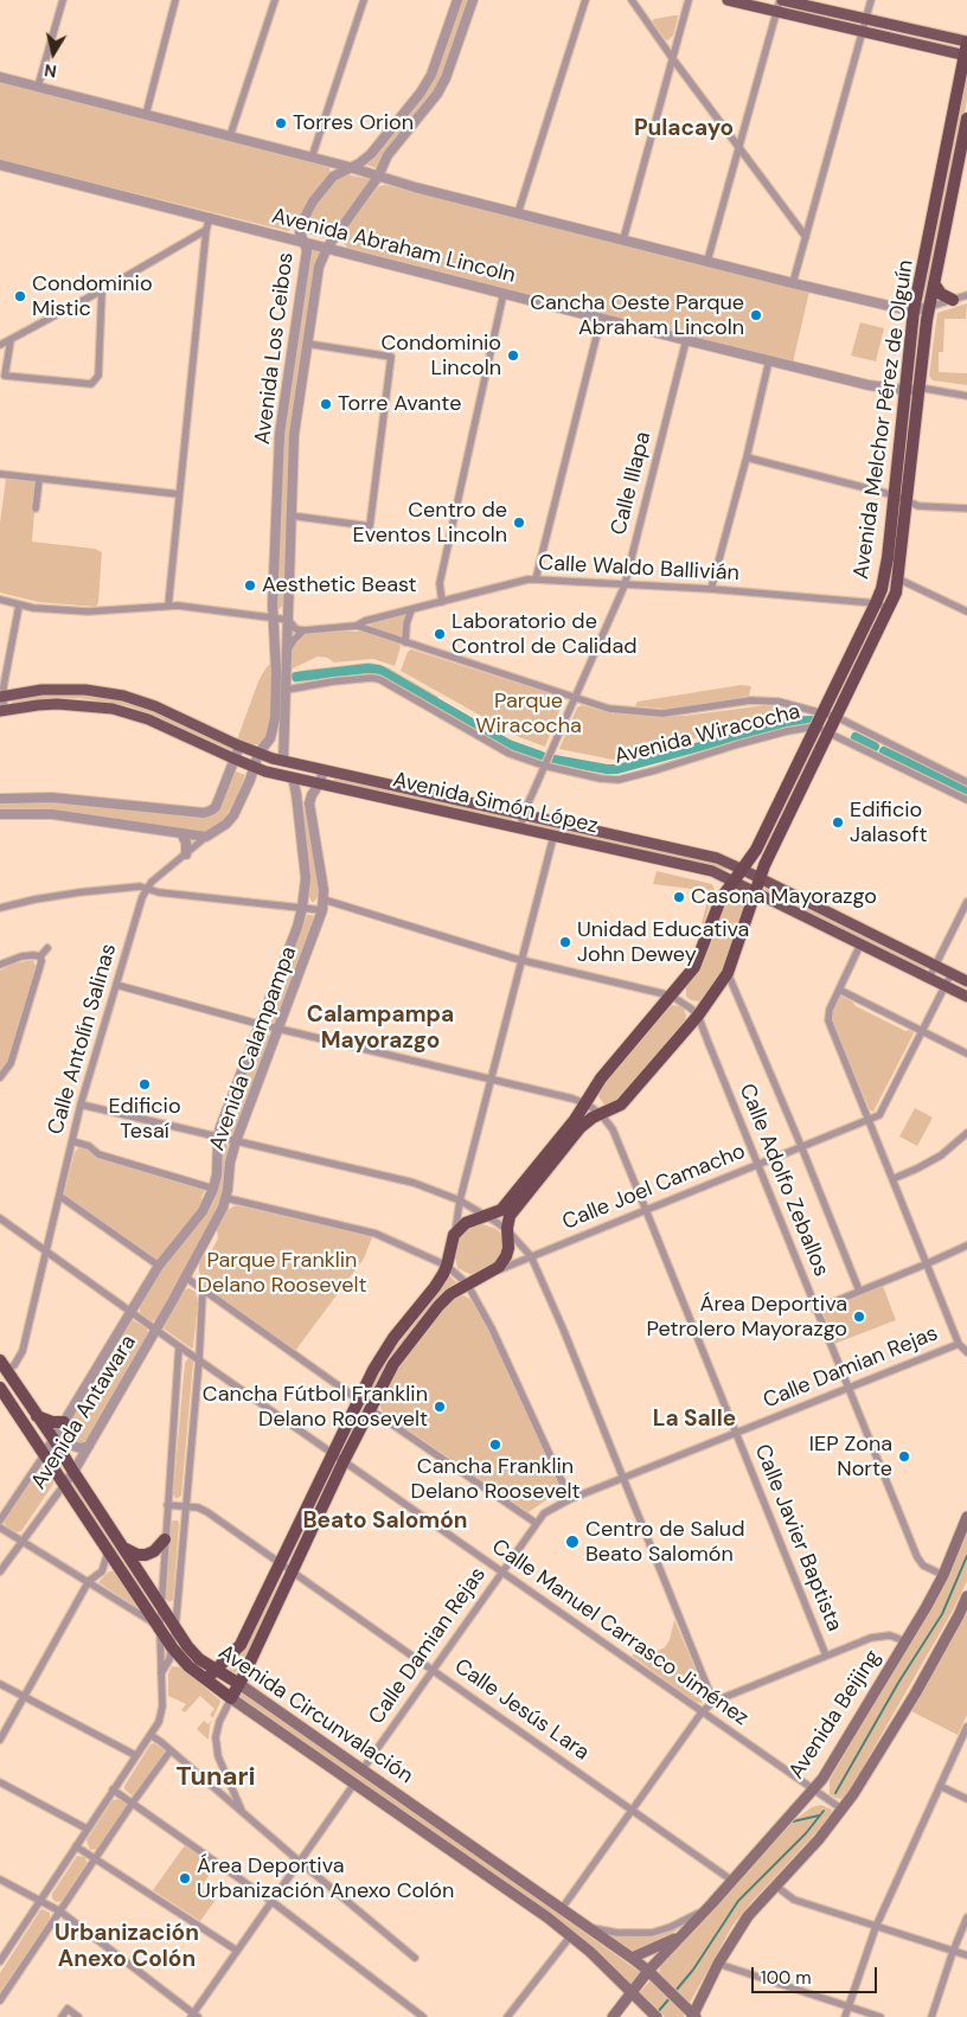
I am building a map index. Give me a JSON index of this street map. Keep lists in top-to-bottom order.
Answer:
{
  "streets": {
    "highway": ["Avenida Melchor Pérez de Olguín", "Avenida Circunvalación"],
    "main road": ["Avenida Simón López", "Avenida Beijing"],
    "street": [
      "Avenida Abraham Lincoln",
      "Avenida Los Ceibos",
      "Calle Illapa",
      "Calle Waldo Ballivián",
      "Avenida Wiracocha",
      "Calle Antolín Salinas",
      "Avenida Calampampa",
      "Calle Adolfo Zeballos",
      "Calle Joel Camacho",
      "Calle Damian Rejas",
      "Avenida Antawara",
      "Calle Javier Baptista",
      "Calle Manuel Carrasco Jiménez",
      "Calle Jesús Lara"
    ]
  },
  "crossings": [
    ["Avenida Abraham Lincoln", "Avenida Los Ceibos"],
    ["Avenida Abraham Lincoln", "Avenida Melchor Pérez de Olguín"],
    ["Avenida Abraham Lincoln", "Calle Illapa"],
    ["Avenida Los Ceibos", "Avenida Wiracocha"],
    ["Avenida Los Ceibos", "Avenida Simón López"],
    ["Avenida Los Ceibos", "Calle Antolín Salinas"],
    ["Avenida Melchor Pérez de Olguín", "Calle Waldo Ballivián"],
    ["Avenida Melchor Pérez de Olguín", "Avenida Wiracocha"],
    ["Avenida Melchor Pérez de Olguín", "Avenida Simón López"],
    ["Avenida Melchor Pérez de Olguín", "Calle Adolfo Zeballos"],
    ["Avenida Melchor Pérez de Olguín", "Calle Joel Camacho"],
    ["Avenida Melchor Pérez de Olguín", "Calle Javier Baptista"],
    ["Calle Illapa", "Calle Waldo Ballivián"],
    ["Calle Illapa", "Avenida Wiracocha"],
    ["Calle Illapa", "Avenida Simón López"],
    ["Calle Waldo Ballivián", "Avenida Wiracocha"],
    ["Avenida Simón López", "Calle Antolín Salinas"],
    ["Avenida Simón López", "Avenida Calampampa"],
    ["Avenida Simón López", "Calle Joel Camacho"],
    ["Calle Antolín Salinas", "Calle Javier Baptista"],
    ["Calle Antolín Salinas", "Calle Manuel Carrasco Jiménez"],
    ["Calle Antolín Salinas", "Avenida Circunvalación"],
    ["Avenida Calampampa", "Avenida Antawara"],
    ["Avenida Calampampa", "Calle Javier Baptista"],
    ["Avenida Calampampa", "Calle Manuel Carrasco Jiménez"],
    ["Calle Adolfo Zeballos", "Calle Joel Camacho"],
    ["Calle Adolfo Zeballos", "Calle Damian Rejas"],
    ["Calle Adolfo Zeballos", "Avenida Beijing"],
    ["Calle Joel Camacho", "Calle Javier Baptista"],
    ["Calle Damian Rejas", "Calle Javier Baptista"],
    ["Calle Damian Rejas", "Calle Manuel Carrasco Jiménez"],
    ["Calle Damian Rejas", "Calle Jesús Lara"],
    ["Calle Damian Rejas", "Avenida Circunvalación"],
    ["Avenida Antawara", "Calle Manuel Carrasco Jiménez"],
    ["Avenida Antawara", "Avenida Circunvalación"],
    ["Calle Manuel Carrasco Jiménez", "Avenida Beijing"],
    ["Calle Jesús Lara", "Avenida Beijing"],
    ["Avenida Circunvalación", "Avenida Beijing"]
  ],
  "districts": [
    "Pulacayo",
    "Calampampa Mayorazgo",
    "La Salle",
    "Beato Salomón",
    "Tunari",
    "Urbanización Anexo Colón"
  ],
  "parks": ["Parque Wiracocha", "Parque Franklin Delano Roosevelt"],
  "places": [
    "Torres Orion",
    "Condominio Mistic",
    "Cancha Oeste Parque Abraham Lincoln",
    "Condominio Lincoln",
    "Torre Avante",
    "Centro de Eventos Lincoln",
    "Aesthetic Beast",
    "Laboratorio de Control de Calidad",
    "Edificio Jalasoft",
    "Casona Mayorazgo",
    "Unidad Educativa John Dewey",
    "Edificio Tesaí",
    "Área Deportiva Petrolero Mayorazgo",
    "Cancha Fútbol Franklin Delano Roosevelt",
    "Cancha Franklin Delano Roosevelt",
    "IEP Zona Norte",
    "Centro de Salud Beato Salomón",
    "Área Deportiva Urbanización Anexo Colón"
  ],
  "scale_bar": "100 m",
  "north": "bottom"
}
